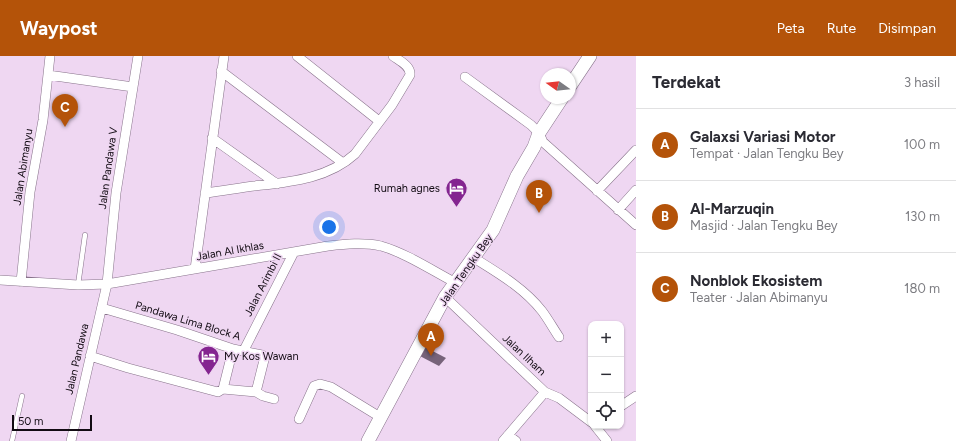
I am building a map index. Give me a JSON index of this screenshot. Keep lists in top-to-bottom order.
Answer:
{
  "streets": {
    "main road": ["Jalan Tengku Bey"],
    "street": [
      "Jalan Abimanyu",
      "Jalan Pandawa V",
      "Jalan Al Ikhlas",
      "Jalan Arimbi II",
      "Pandawa Lima Block A",
      "Jalan Ilham",
      "Jalan Pandawa"
    ]
  },
  "crossings": [
    ["Jalan Abimanyu", "Jalan Al Ikhlas"],
    ["Jalan Pandawa V", "Jalan Al Ikhlas"],
    ["Jalan Pandawa V", "Jalan Pandawa"],
    ["Jalan Al Ikhlas", "Jalan Tengku Bey"],
    ["Jalan Al Ikhlas", "Jalan Arimbi II"],
    ["Jalan Al Ikhlas", "Jalan Pandawa"],
    ["Jalan Tengku Bey", "Jalan Ilham"],
    ["Jalan Arimbi II", "Pandawa Lima Block A"],
    ["Pandawa Lima Block A", "Jalan Pandawa"]
  ],
  "places": {
    "hotel": ["Rumah agnes", "My Kos Wawan"]
  },
  "scale_bar": "50 m",
  "north": "left",
  "page": {
    "header": "Waypost",
    "nav": ["Peta", "Rute", "Disimpan"],
    "heading": ["Terdekat", "3 hasil"],
    "pins": ["C", "B", "A"],
    "list": [
      {
        "mark": "A",
        "name": "Galaxsi Variasi Motor",
        "note": "Tempat · Jalan Tengku Bey",
        "value": "100 m"
      },
      {
        "mark": "B",
        "name": "Al-Marzuqin",
        "note": "Masjid · Jalan Tengku Bey",
        "value": "130 m"
      },
      {
        "mark": "C",
        "name": "Nonblok Ekosistem",
        "note": "Teater · Jalan Abimanyu",
        "value": "180 m"
      }
    ],
    "map_buttons": ["+", "−"],
    "scale": "50 m"
  }
}
